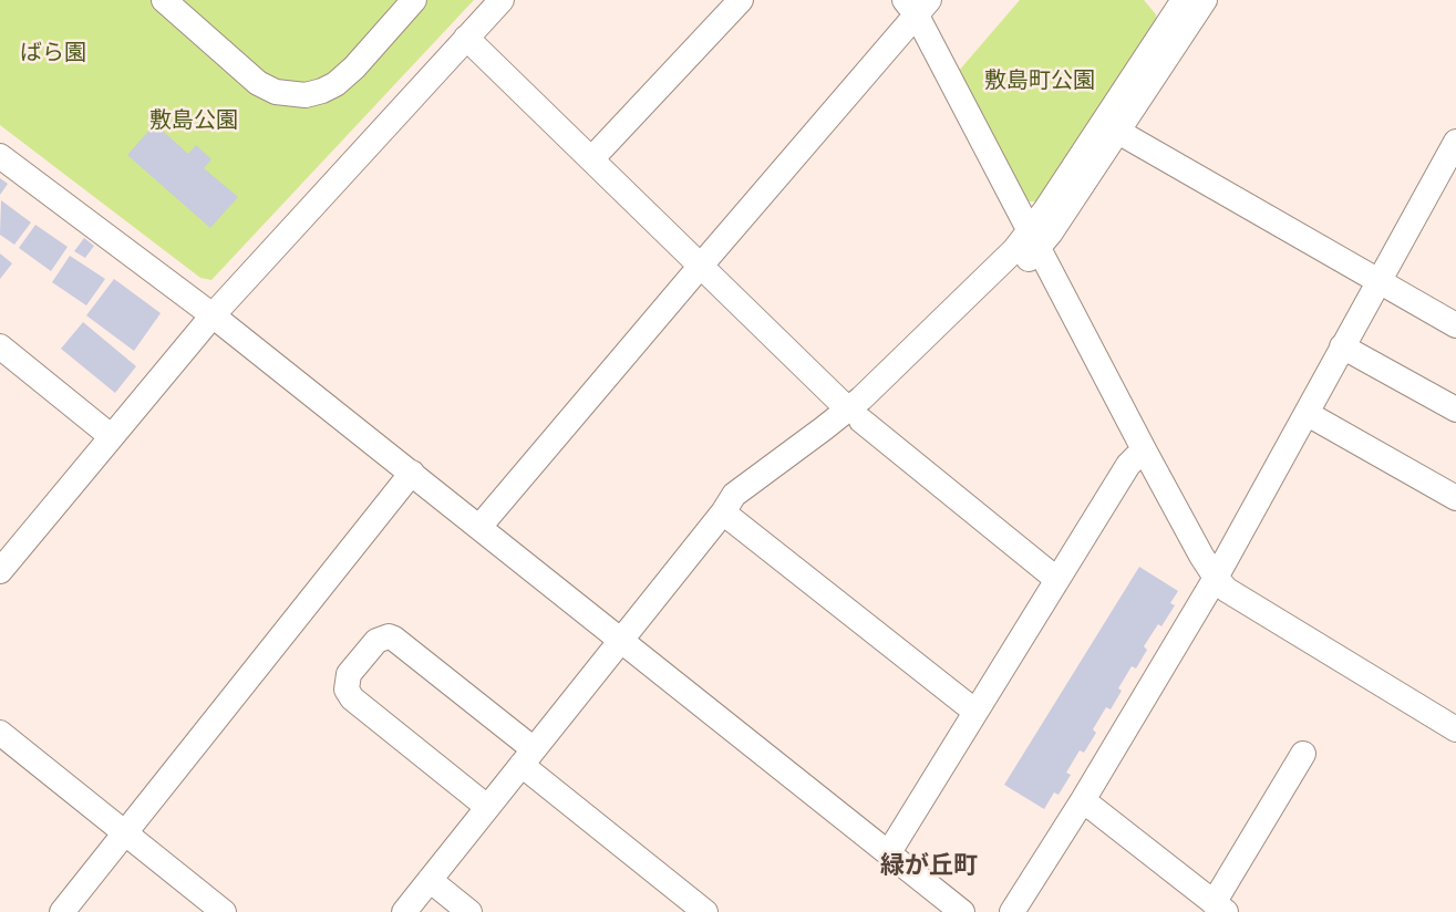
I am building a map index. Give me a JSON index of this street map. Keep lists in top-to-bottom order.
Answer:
{
  "districts": ["緑が丘町"],
  "parks": ["ばら園", "敷島町公園", "敷島公園"]
}
